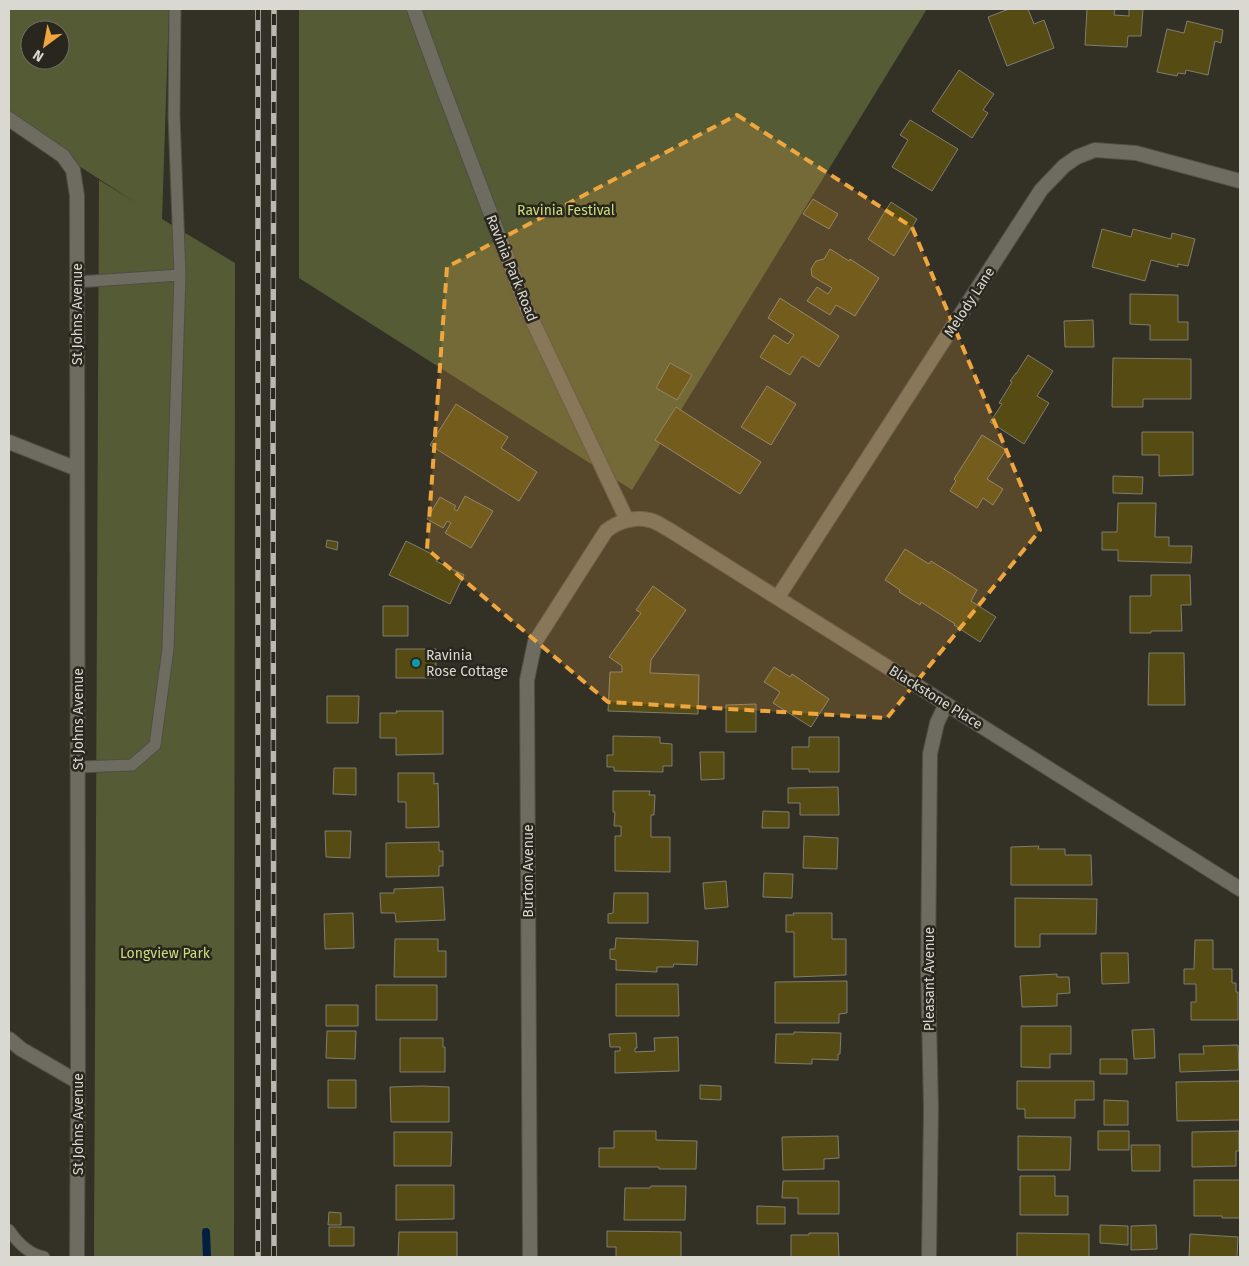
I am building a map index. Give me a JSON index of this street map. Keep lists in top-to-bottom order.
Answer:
{
  "streets": {
    "street": [
      "Ravinia Park Road",
      "Melody Lane",
      "St Johns Avenue",
      "Blackstone Place",
      "Burton Avenue",
      "Pleasant Avenue"
    ]
  },
  "crossings": [
    ["Ravinia Park Road", "Blackstone Place"],
    ["Ravinia Park Road", "Burton Avenue"],
    ["Melody Lane", "Blackstone Place"],
    ["Blackstone Place", "Burton Avenue"],
    ["Blackstone Place", "Pleasant Avenue"]
  ],
  "parks": ["Ravinia Festival", "Longview Park"],
  "places": ["Ravinia Rose Cottage"],
  "north": "bottom left"
}
